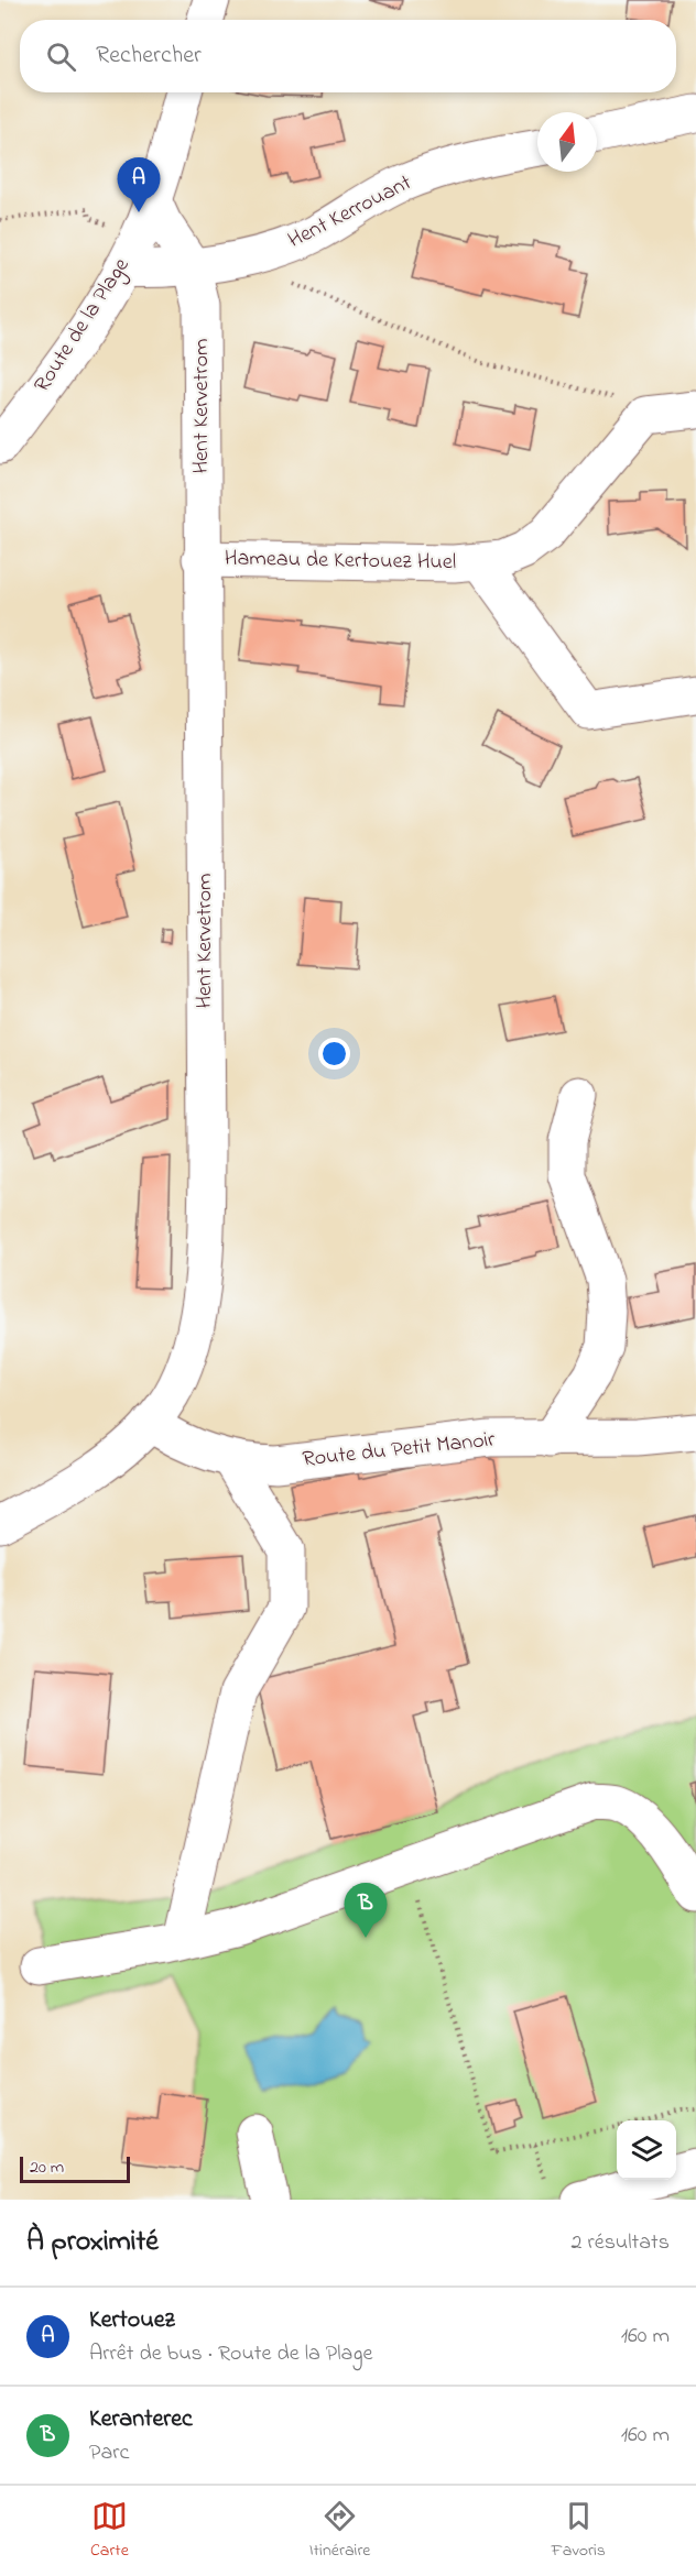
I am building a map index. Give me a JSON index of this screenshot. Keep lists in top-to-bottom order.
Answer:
{
  "streets": {
    "street": [
      "Hent Kerrouant",
      "Route de la Plage",
      "Hent Kervetrom",
      "Hameau de Kertouez Huel",
      "Route du Petit Manoir"
    ]
  },
  "crossings": [
    ["Hent Kerrouant", "Route de la Plage"],
    ["Hent Kerrouant", "Hent Kervetrom"],
    ["Hent Kervetrom", "Hameau de Kertouez Huel"],
    ["Hent Kervetrom", "Route du Petit Manoir"]
  ],
  "scale_bar": "20 m",
  "north": "top",
  "page": {
    "search": "Rechercher",
    "pins": ["A", "B"],
    "scale": "20 m",
    "heading": ["À proximité", "2 résultats"],
    "list": [
      {
        "mark": "A",
        "name": "Kertouez",
        "note": "Arrêt de bus · Route de la Plage",
        "value": "160 m"
      },
      {
        "mark": "B",
        "name": "Keranterec",
        "note": "Parc",
        "value": "160 m"
      }
    ],
    "nav": ["Carte", "Itinéraire", "Favoris"]
  }
}
